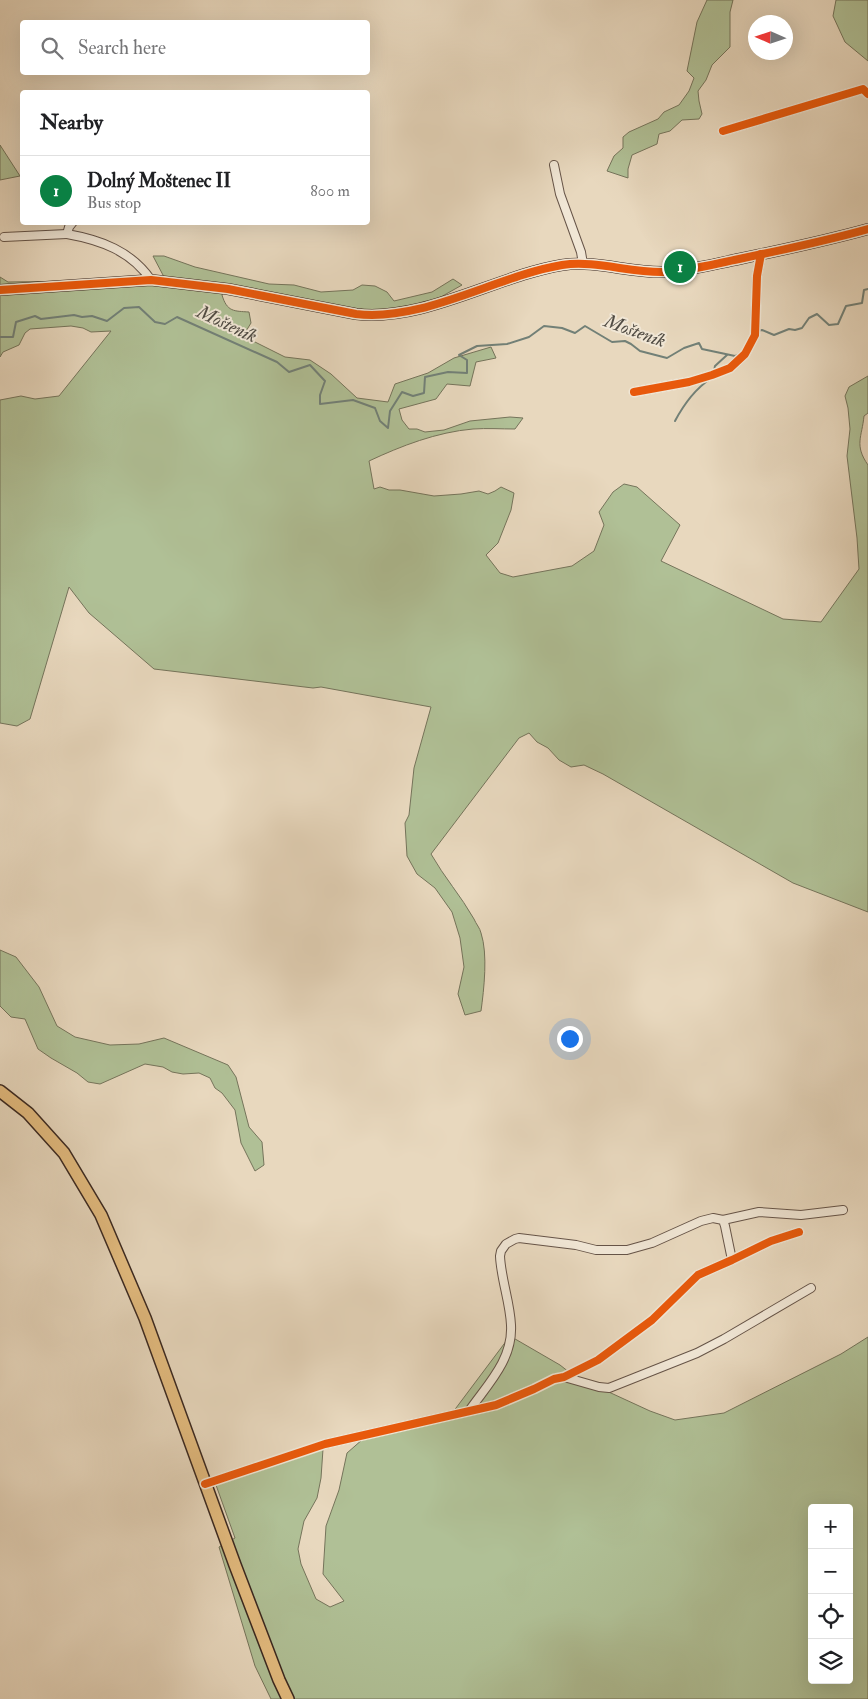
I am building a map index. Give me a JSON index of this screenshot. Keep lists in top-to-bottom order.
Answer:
{
  "water": ["Mošteník"],
  "north": "left",
  "page": {
    "search": "Search here",
    "heading": "Nearby",
    "list": [
      {
        "mark": "1",
        "name": "Dolný Moštenec II",
        "note": "Bus stop",
        "value": "800 m"
      }
    ],
    "pins": "1",
    "map_buttons": ["+", "−"]
  }
}
